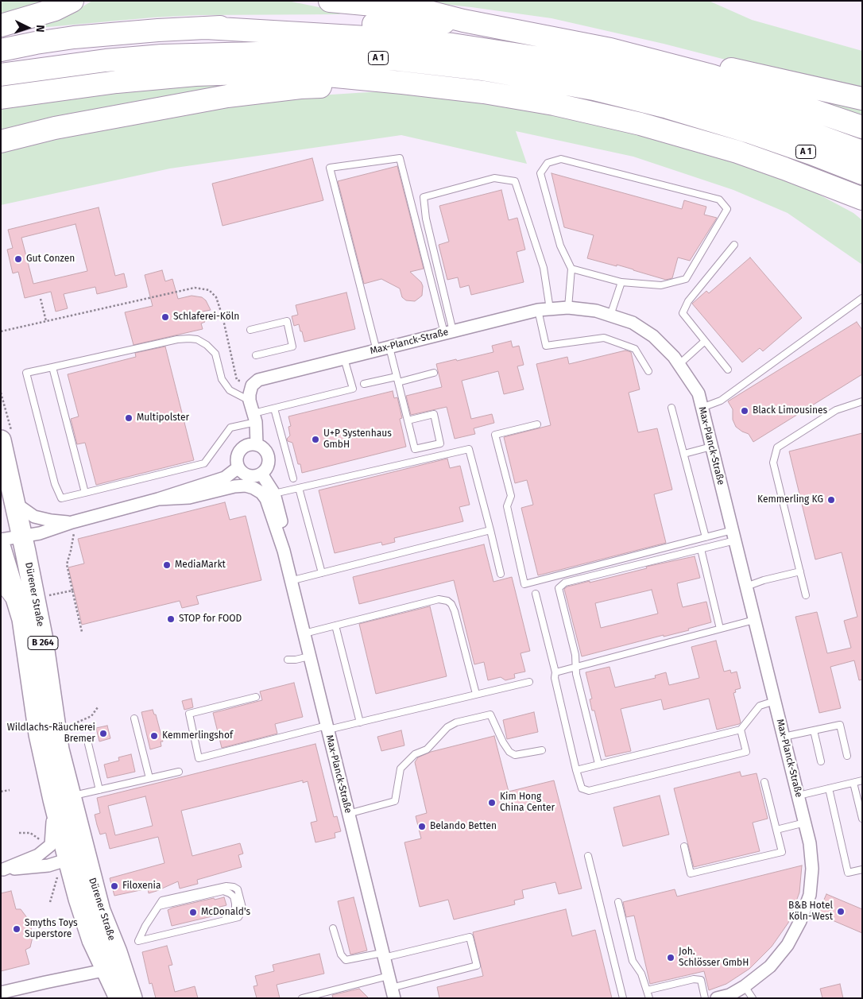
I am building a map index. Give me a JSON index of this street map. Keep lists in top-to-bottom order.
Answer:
{
  "streets": {
    "highway": ["A 1"],
    "main road": ["Dürener Straße", "B 264"],
    "street": ["Max-Planck-Straße"]
  },
  "crossings": [
    ["Max-Planck-Straße", "Dürener Straße"]
  ],
  "places": [
    "Gut Conzen",
    "Schlaferei-Köln",
    "Black Limousines",
    "Multipolster",
    "U+P Systenhaus GmbH",
    "Kemmerling KG",
    "MediaMarkt",
    "STOP for FOOD",
    "Wildlachs-Räucherei Bremer",
    "Kemmerlingshof",
    "Kim Hong China Center",
    "Belando Betten",
    "Filoxenia",
    "B&B Hotel Köln-West",
    "McDonald's",
    "Smyths Toys Superstore",
    "Joh. Schlösser GmbH"
  ],
  "north": "right"
}
